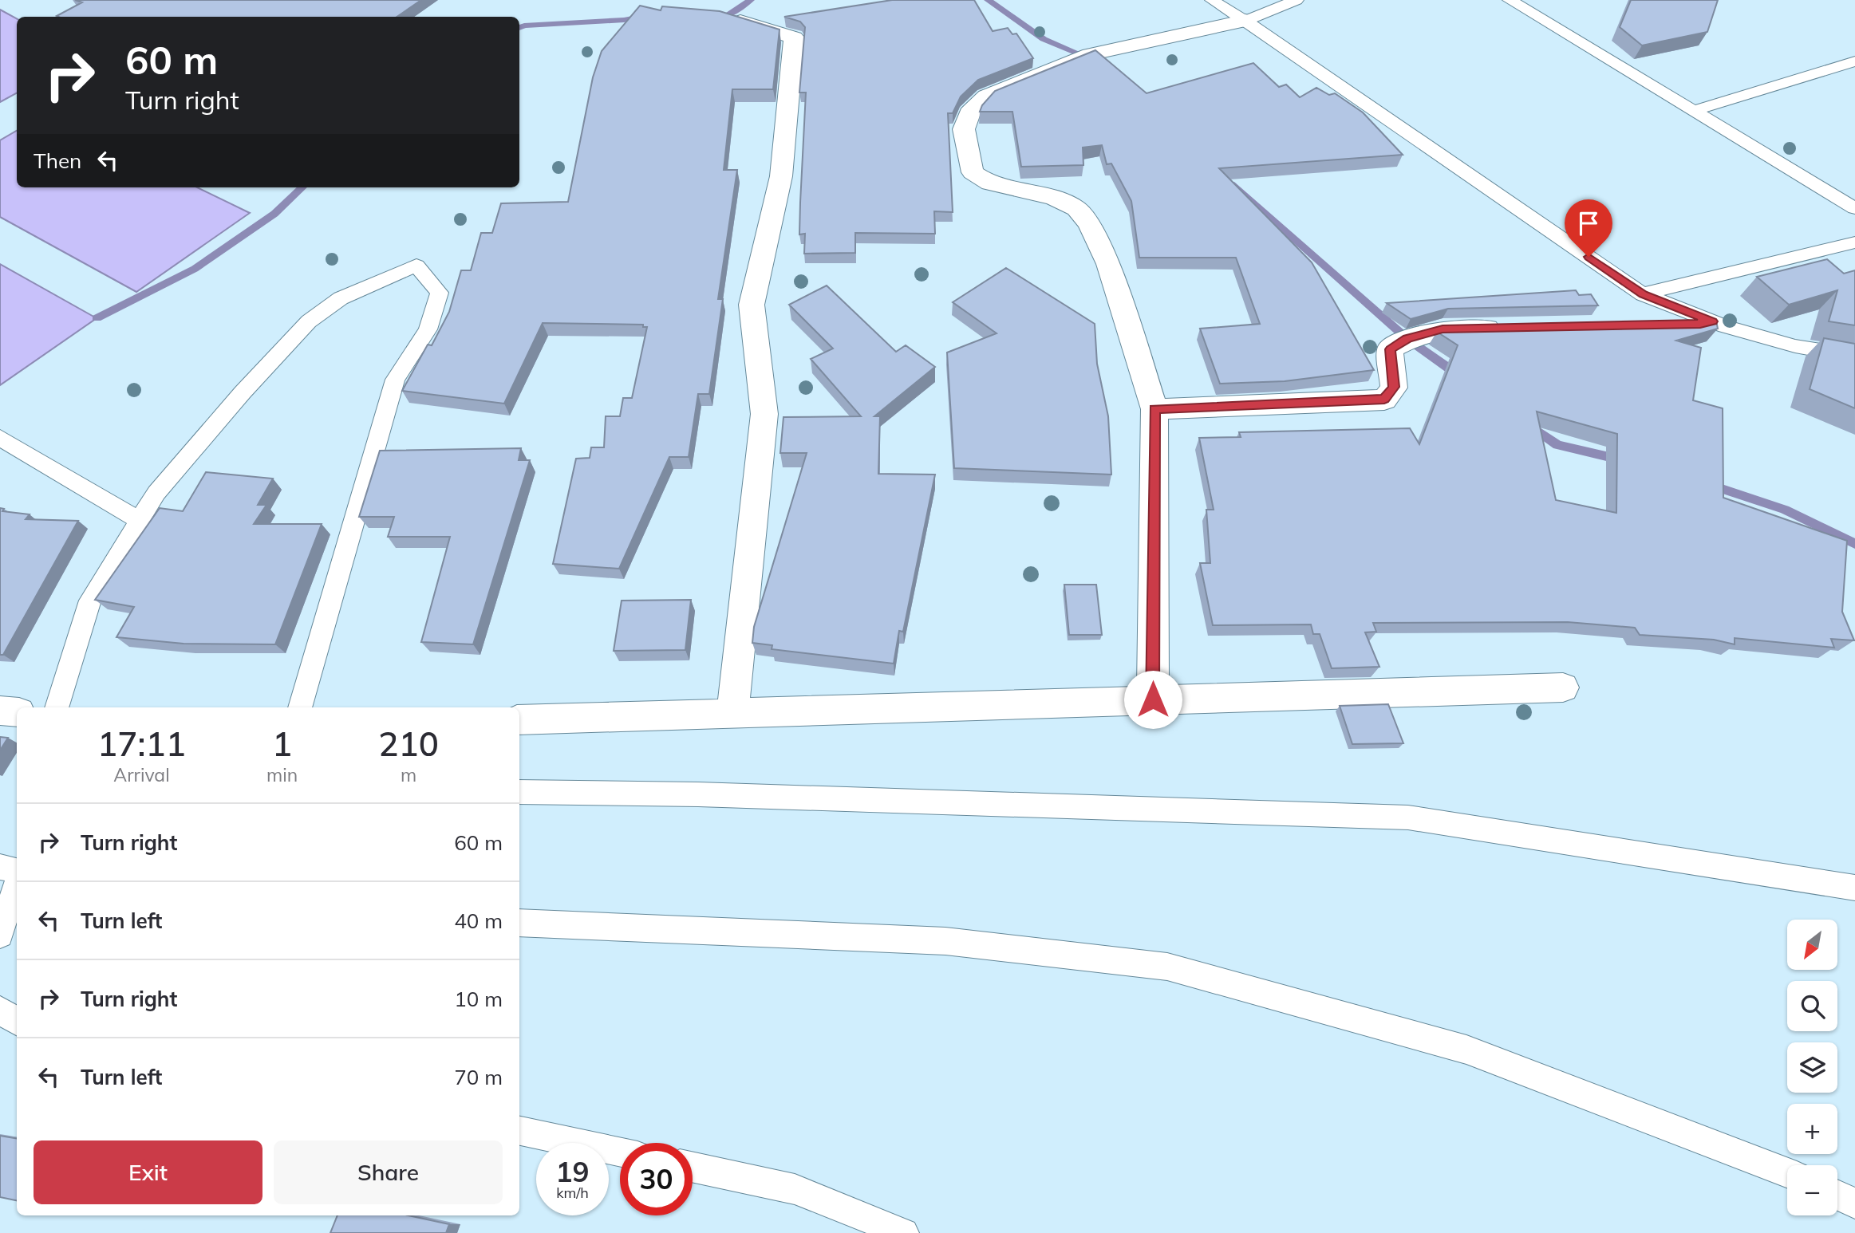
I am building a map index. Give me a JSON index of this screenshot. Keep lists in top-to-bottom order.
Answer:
{
  "north": "bottom left",
  "page": {
    "turn": ["60 m", "Turn right"],
    "then": "Then",
    "eta": [
      "17:11",
      "Arrival",
      "1",
      "min",
      "210",
      "m"
    ],
    "list": [
      {
        "name": "Turn right",
        "value": "60 m"
      },
      {
        "name": "Turn left",
        "value": "40 m"
      },
      {
        "name": "Turn right",
        "value": "10 m"
      },
      {
        "name": "Turn left",
        "value": "70 m"
      }
    ],
    "map_buttons": ["+", "−"],
    "buttons": ["Exit", "Share"],
    "speed": "19 km/h",
    "limit": "30"
  }
}
